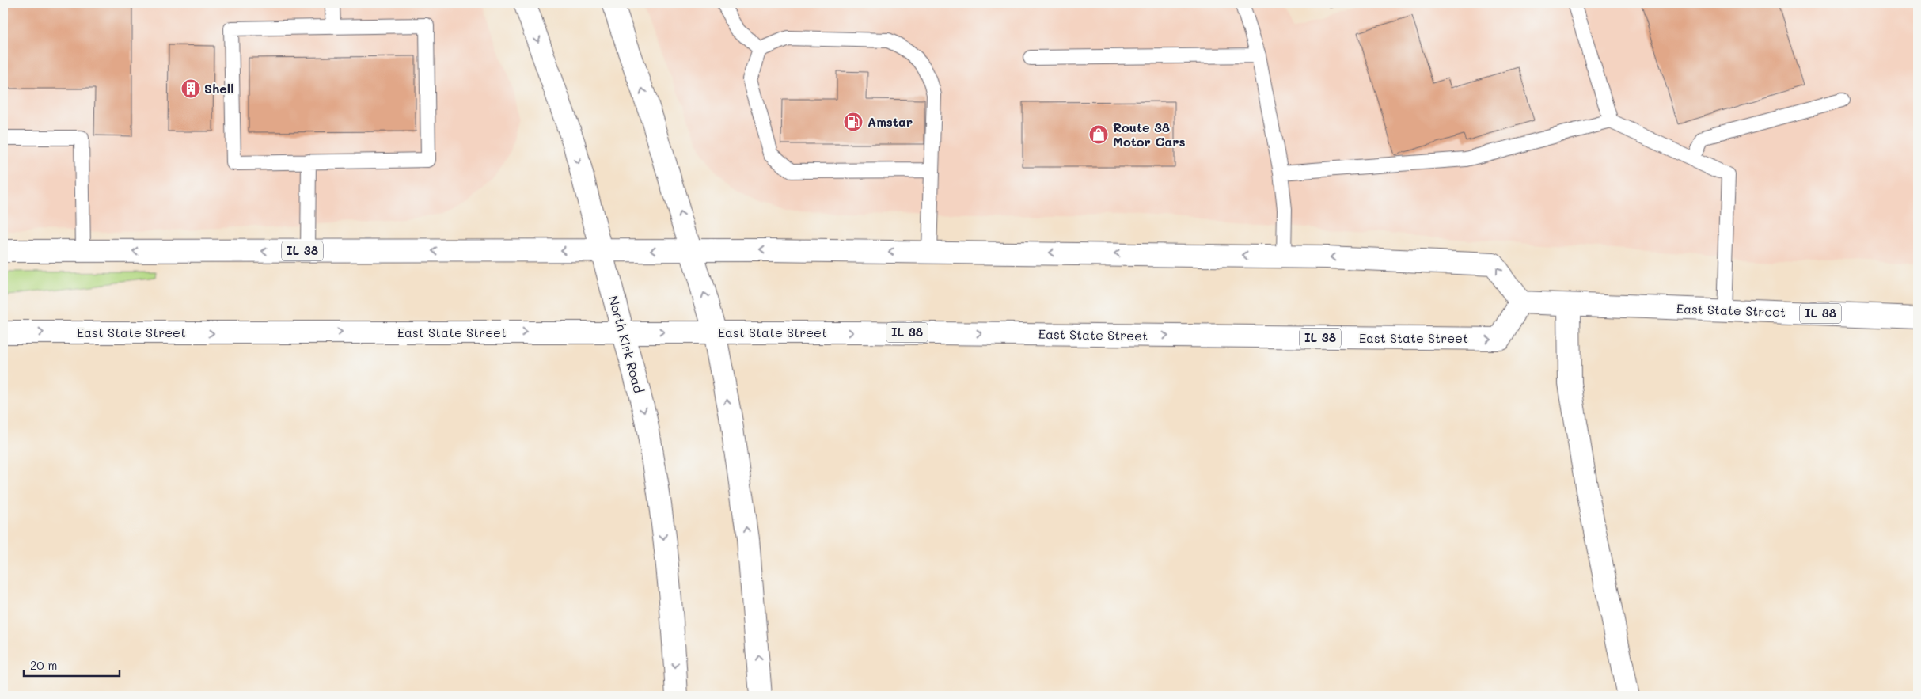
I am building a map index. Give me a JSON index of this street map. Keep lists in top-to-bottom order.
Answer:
{
  "streets": {
    "main road": ["IL 38", "East State Street", "North Kirk Road"]
  },
  "crossings": [
    ["IL 38", "East State Street"],
    ["IL 38", "North Kirk Road"],
    ["East State Street", "North Kirk Road"]
  ],
  "places": {
    "building": ["Shell"],
    "fuel station": ["Amstar"],
    "shop": ["Route 38 Motor Cars"]
  },
  "scale_bar": "20 m"
}
